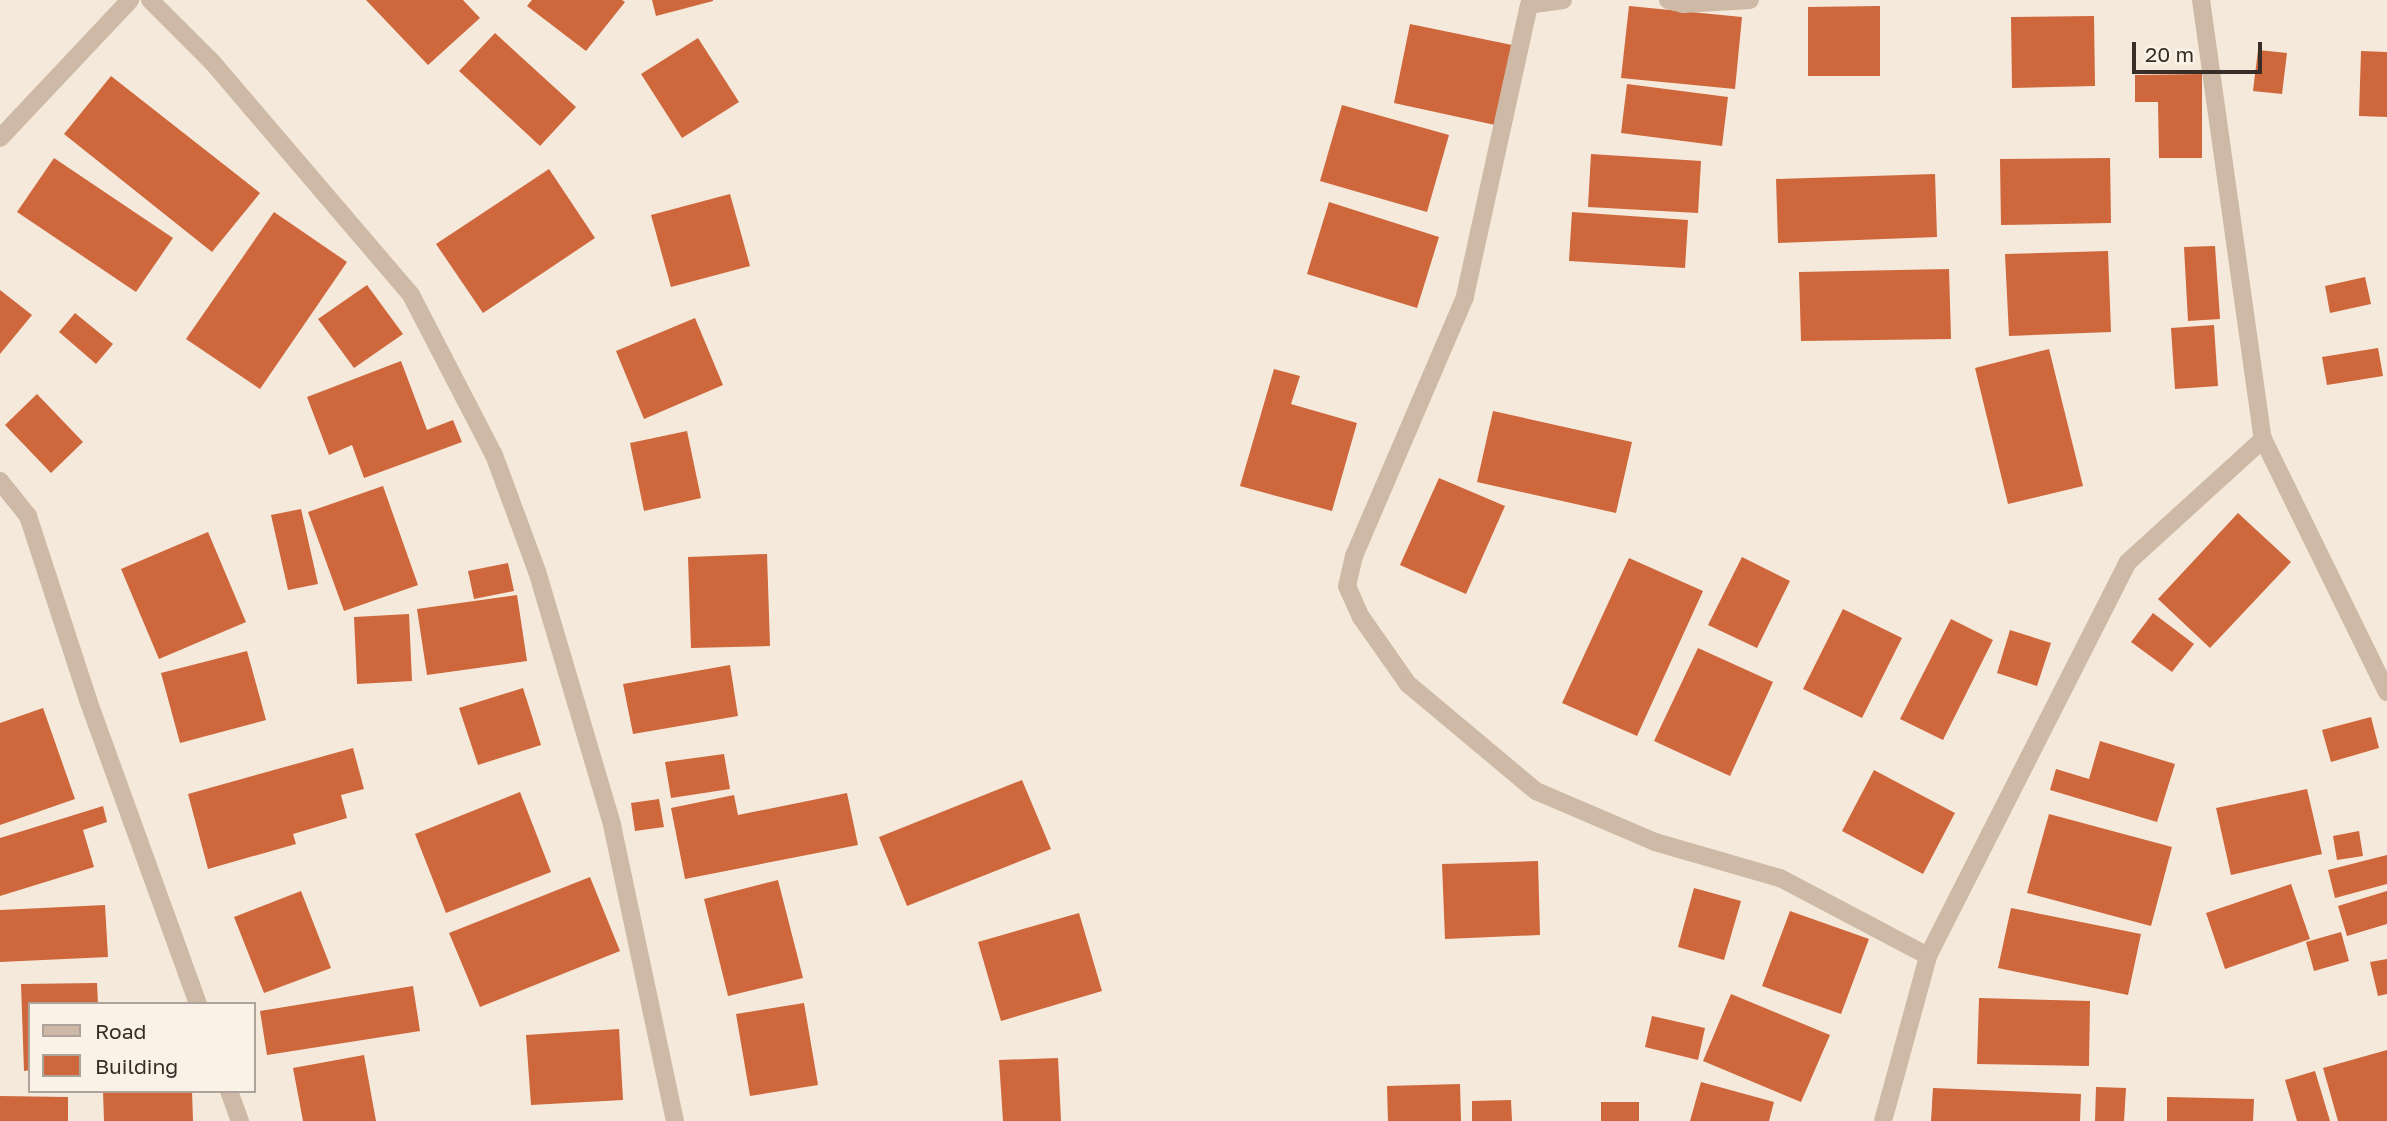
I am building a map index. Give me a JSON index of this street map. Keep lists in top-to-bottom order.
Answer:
{
  "legend": ["Road", "Building"],
  "scale_bar": "20 m"
}
